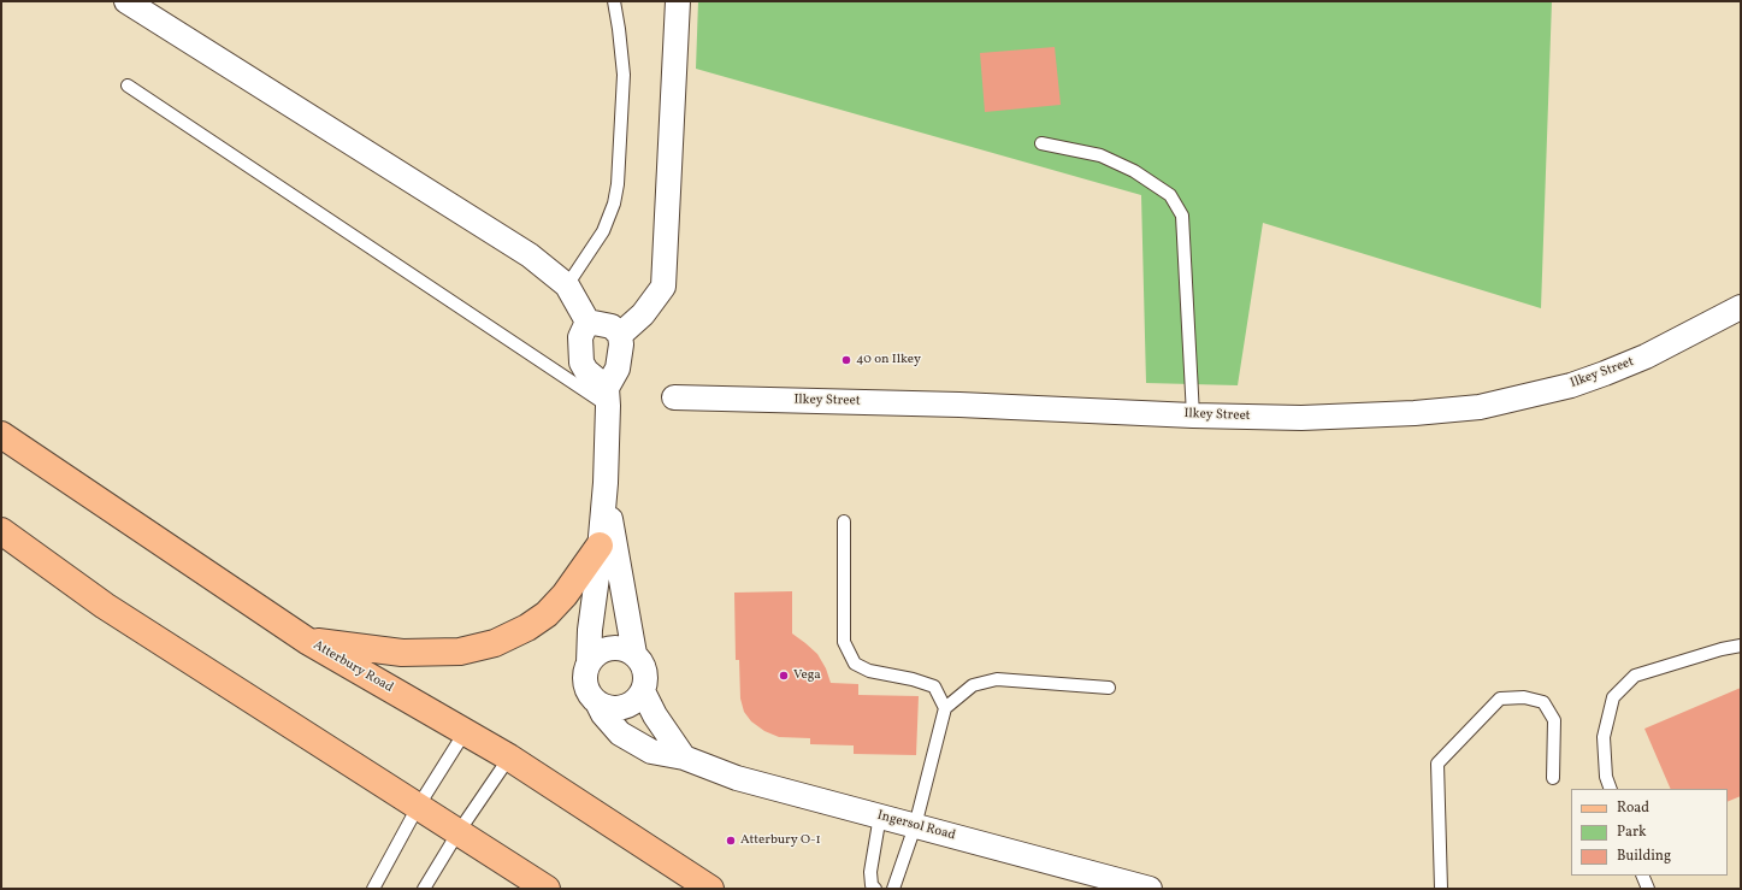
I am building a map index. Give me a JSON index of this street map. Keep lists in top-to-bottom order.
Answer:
{
  "streets": {
    "main road": ["Atterbury Road"],
    "street": ["Ilkey Street", "Ingersol Road"]
  },
  "places": ["40 on Ilkey", "Vega", "Atterbury O-1"],
  "legend": ["Road", "Park", "Building"]
}
